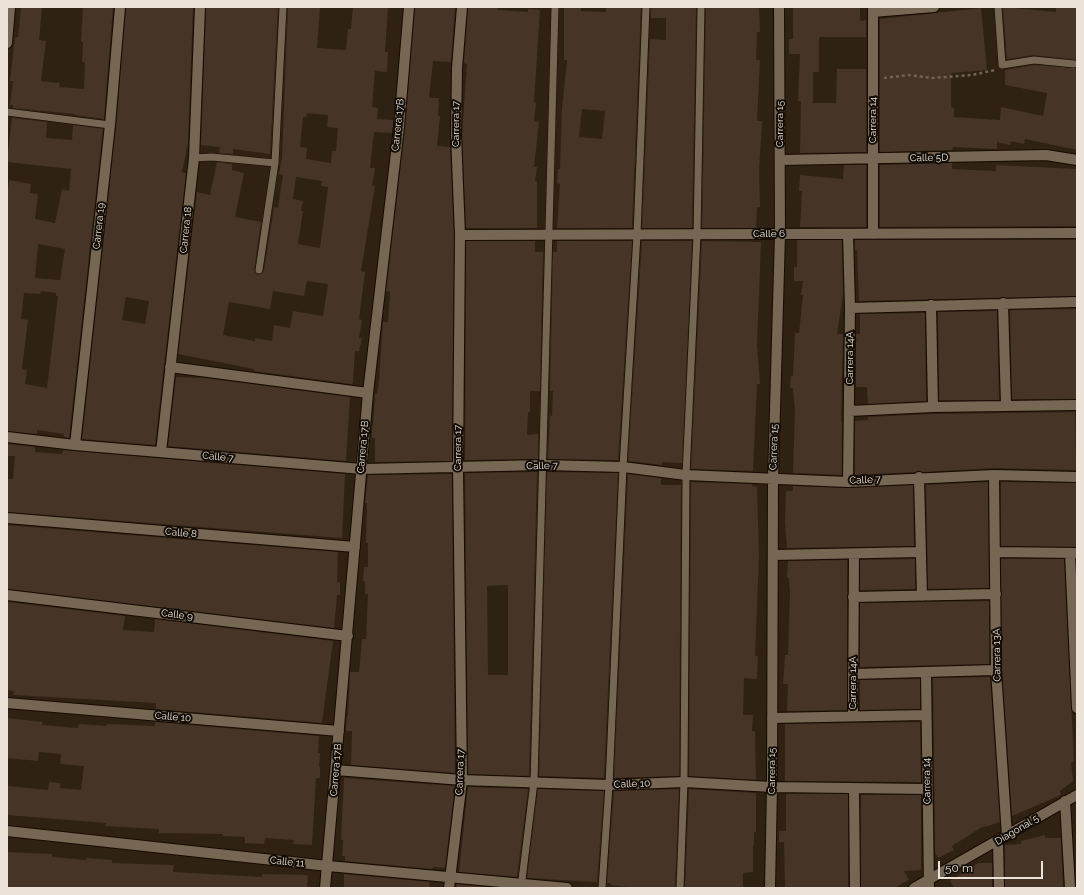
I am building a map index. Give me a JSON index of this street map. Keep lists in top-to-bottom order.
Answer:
{
  "streets": {
    "street": [
      "Carrera 14",
      "Carrera 17",
      "Carrera 15",
      "Carrera 17B",
      "Calle 5D",
      "Carrera 19",
      "Carrera 18",
      "Calle 6",
      "Carrera 14A",
      "Calle 7",
      "Calle 8",
      "Calle 9",
      "Carrera 13A",
      "Calle 10",
      "Diagonal 5",
      "Calle 11"
    ]
  },
  "crossings": [
    ["Carrera 14", "Calle 5D"],
    ["Carrera 14", "Calle 6"],
    ["Carrera 14", "Calle 10"],
    ["Carrera 14", "Diagonal 5"],
    ["Carrera 17", "Calle 6"],
    ["Carrera 17", "Calle 7"],
    ["Carrera 17", "Calle 10"],
    ["Carrera 17", "Calle 11"],
    ["Carrera 15", "Calle 5D"],
    ["Carrera 15", "Calle 6"],
    ["Carrera 15", "Calle 7"],
    ["Carrera 15", "Calle 10"],
    ["Carrera 17B", "Calle 7"],
    ["Carrera 17B", "Calle 8"],
    ["Carrera 17B", "Calle 9"],
    ["Carrera 17B", "Calle 10"],
    ["Carrera 17B", "Calle 11"],
    ["Carrera 19", "Calle 7"],
    ["Carrera 18", "Calle 7"],
    ["Calle 6", "Carrera 14A"],
    ["Carrera 14A", "Calle 7"],
    ["Calle 7", "Carrera 13A"],
    ["Carrera 13A", "Diagonal 5"]
  ],
  "scale_bar": "50 m"
}
